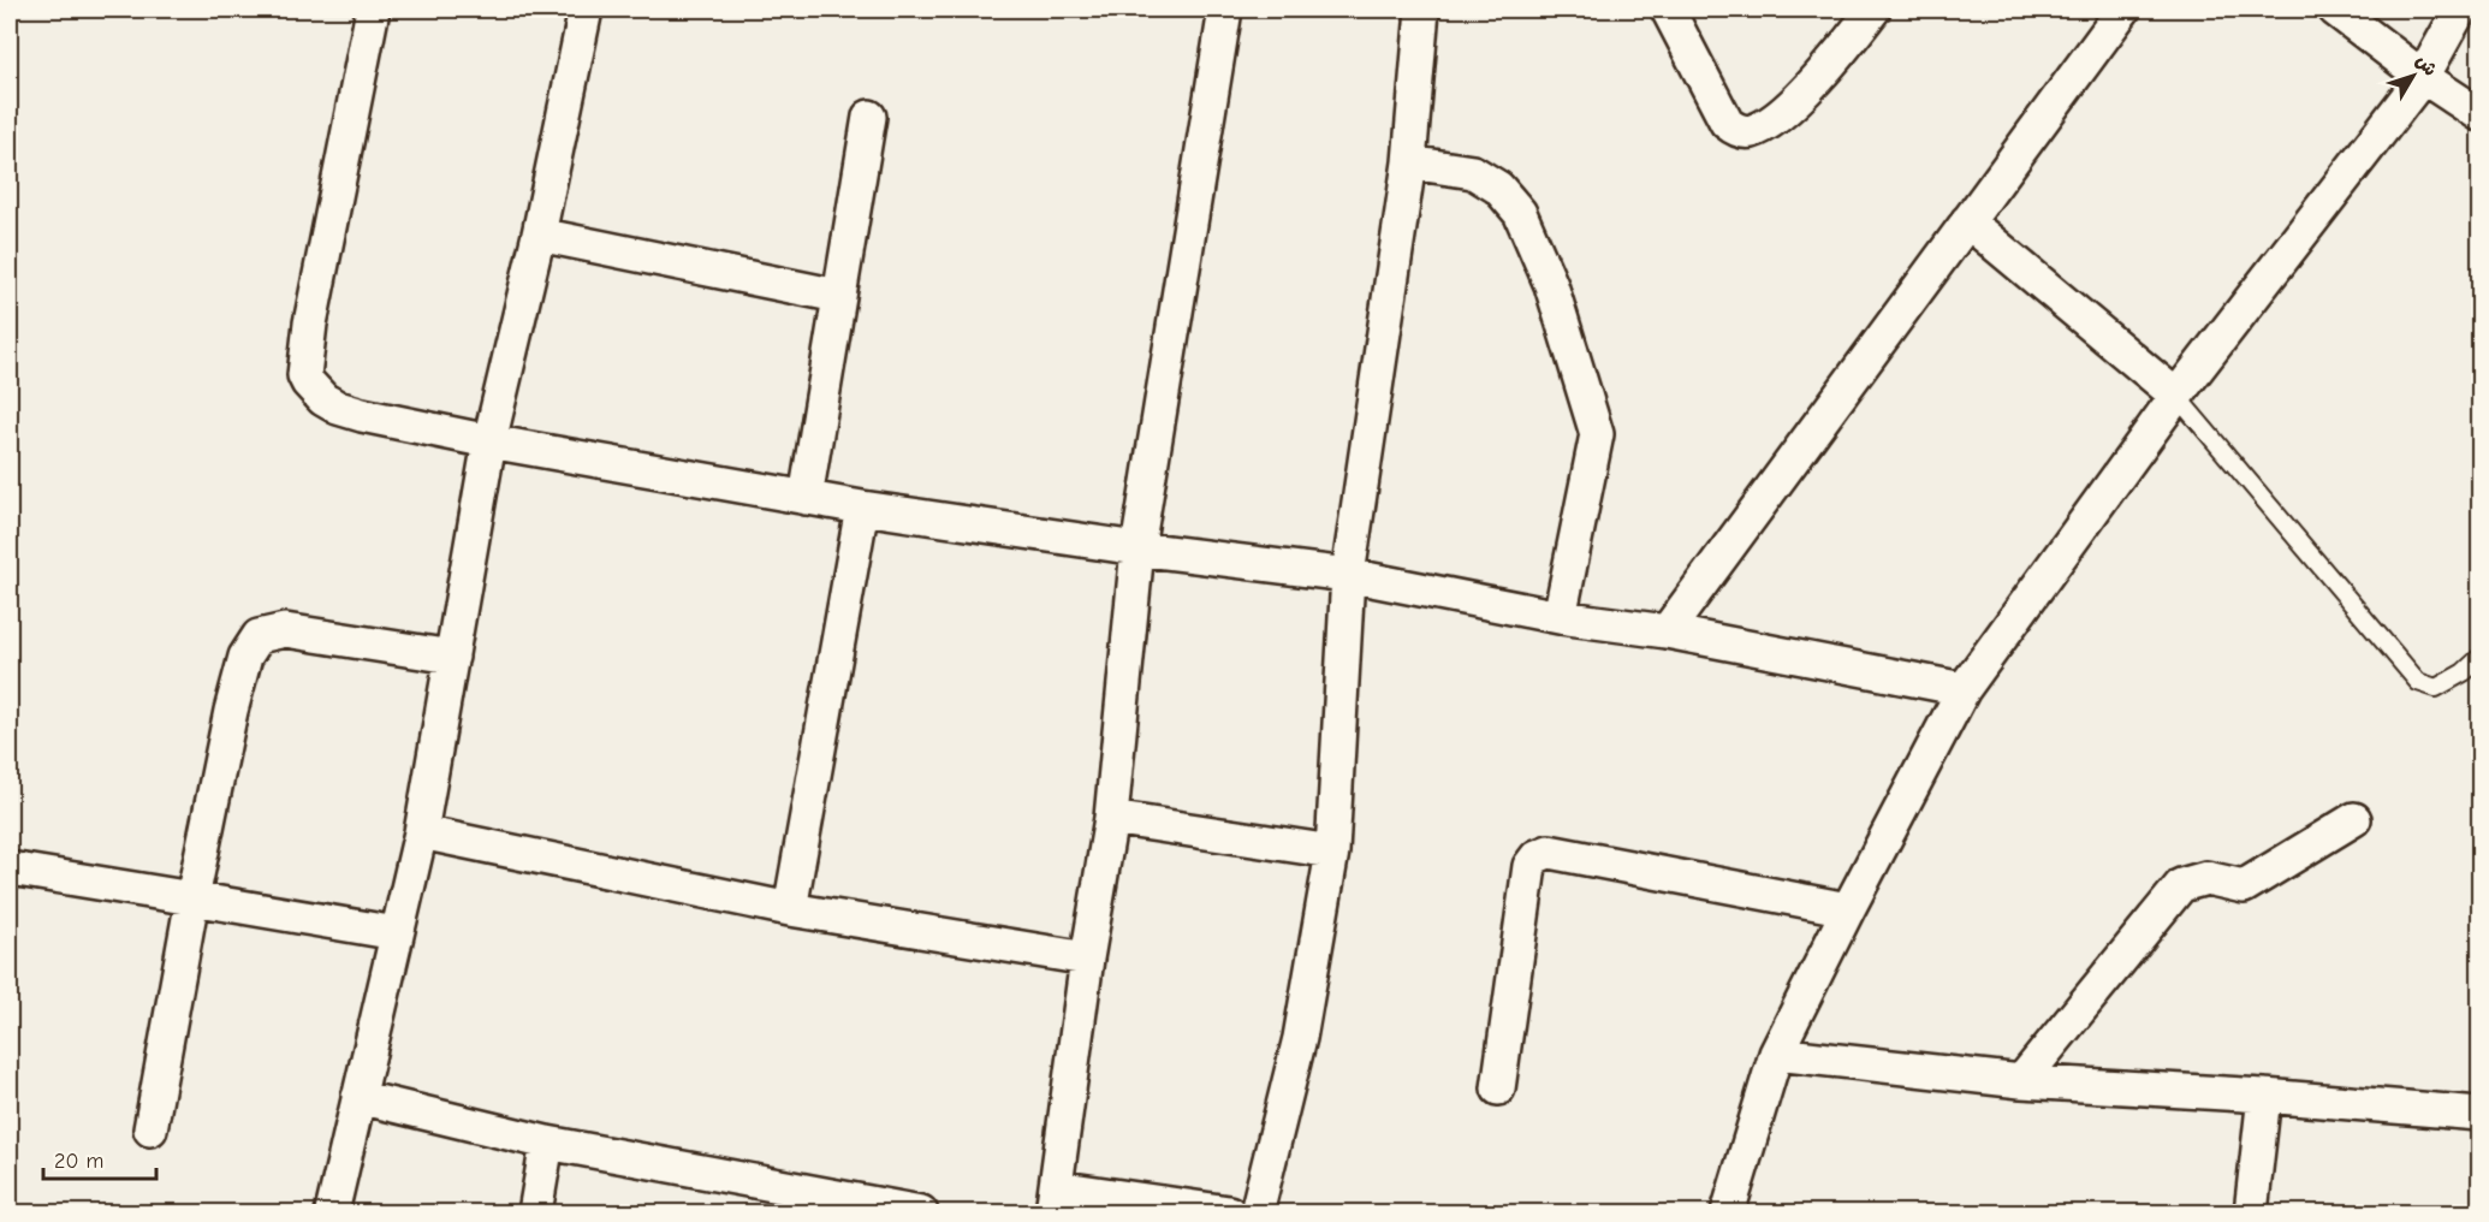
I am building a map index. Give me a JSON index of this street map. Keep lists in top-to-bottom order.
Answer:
{
  "scale_bar": "20 m",
  "north": "top right"
}
